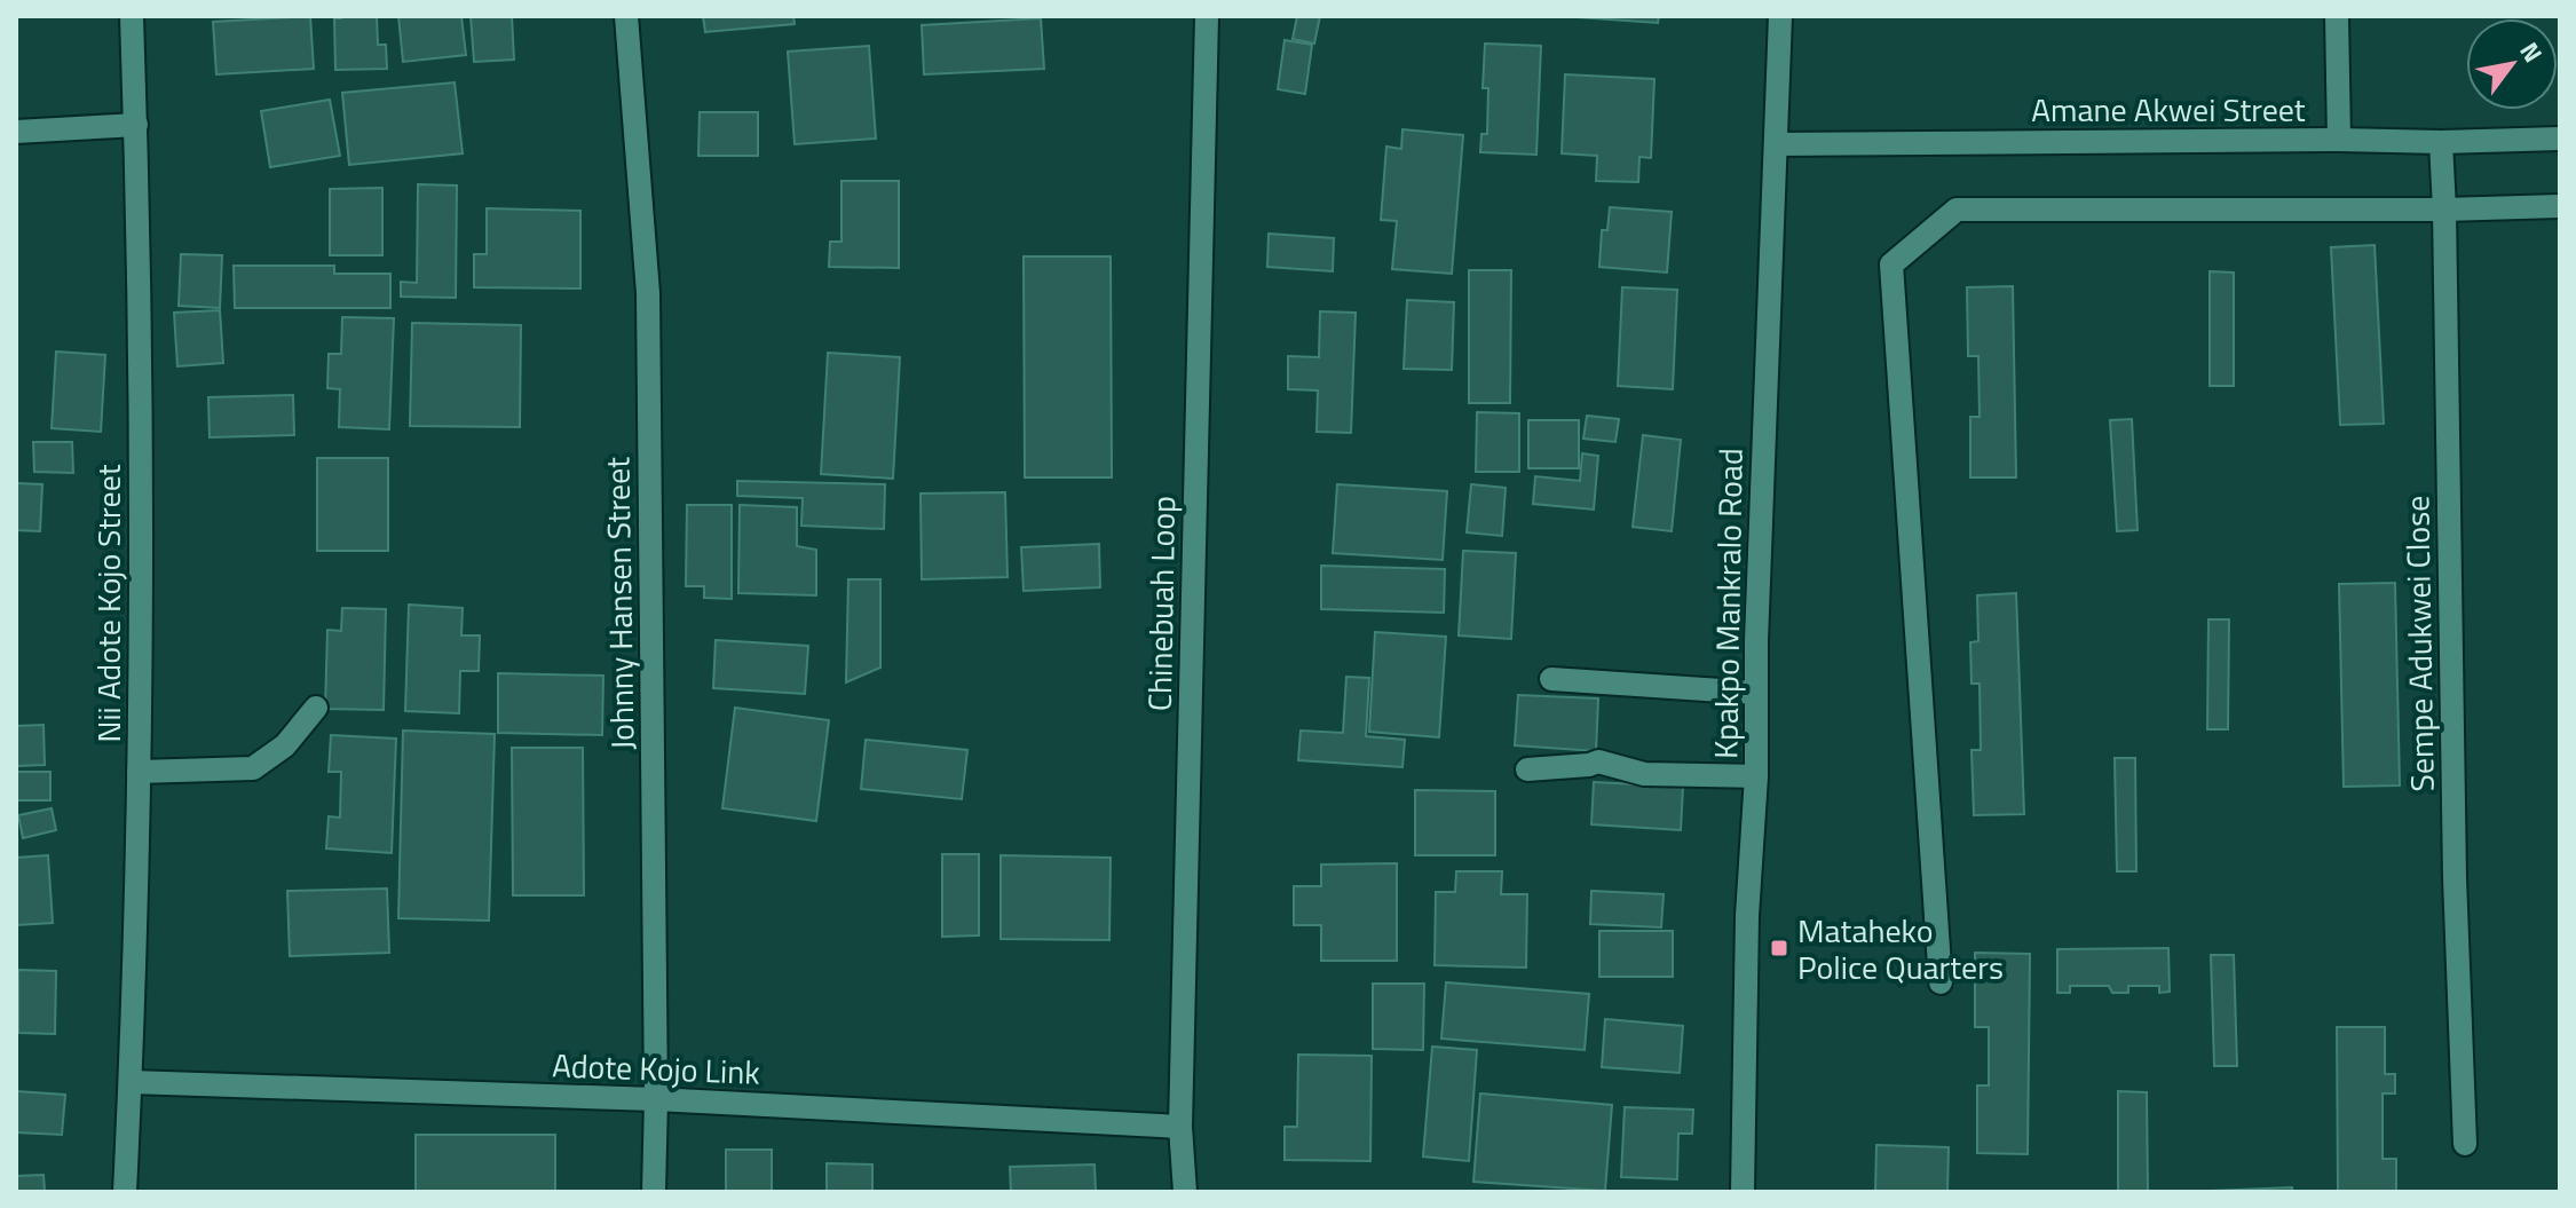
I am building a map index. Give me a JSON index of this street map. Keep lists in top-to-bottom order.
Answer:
{
  "streets": {
    "street": [
      "Amane Akwei Street",
      "Nii Adote Kojo Street",
      "Johnny Hansen Street",
      "Chinebuah Loop",
      "Kpakpo Mankralo Road",
      "Sempe Adukwei Close",
      "Adote Kojo Link"
    ]
  },
  "crossings": [
    ["Amane Akwei Street", "Kpakpo Mankralo Road"],
    ["Amane Akwei Street", "Sempe Adukwei Close"],
    ["Nii Adote Kojo Street", "Adote Kojo Link"],
    ["Johnny Hansen Street", "Adote Kojo Link"],
    ["Chinebuah Loop", "Adote Kojo Link"]
  ],
  "places": {
    "transit": ["Mataheko Police Quarters"]
  },
  "north": "top right"
}
